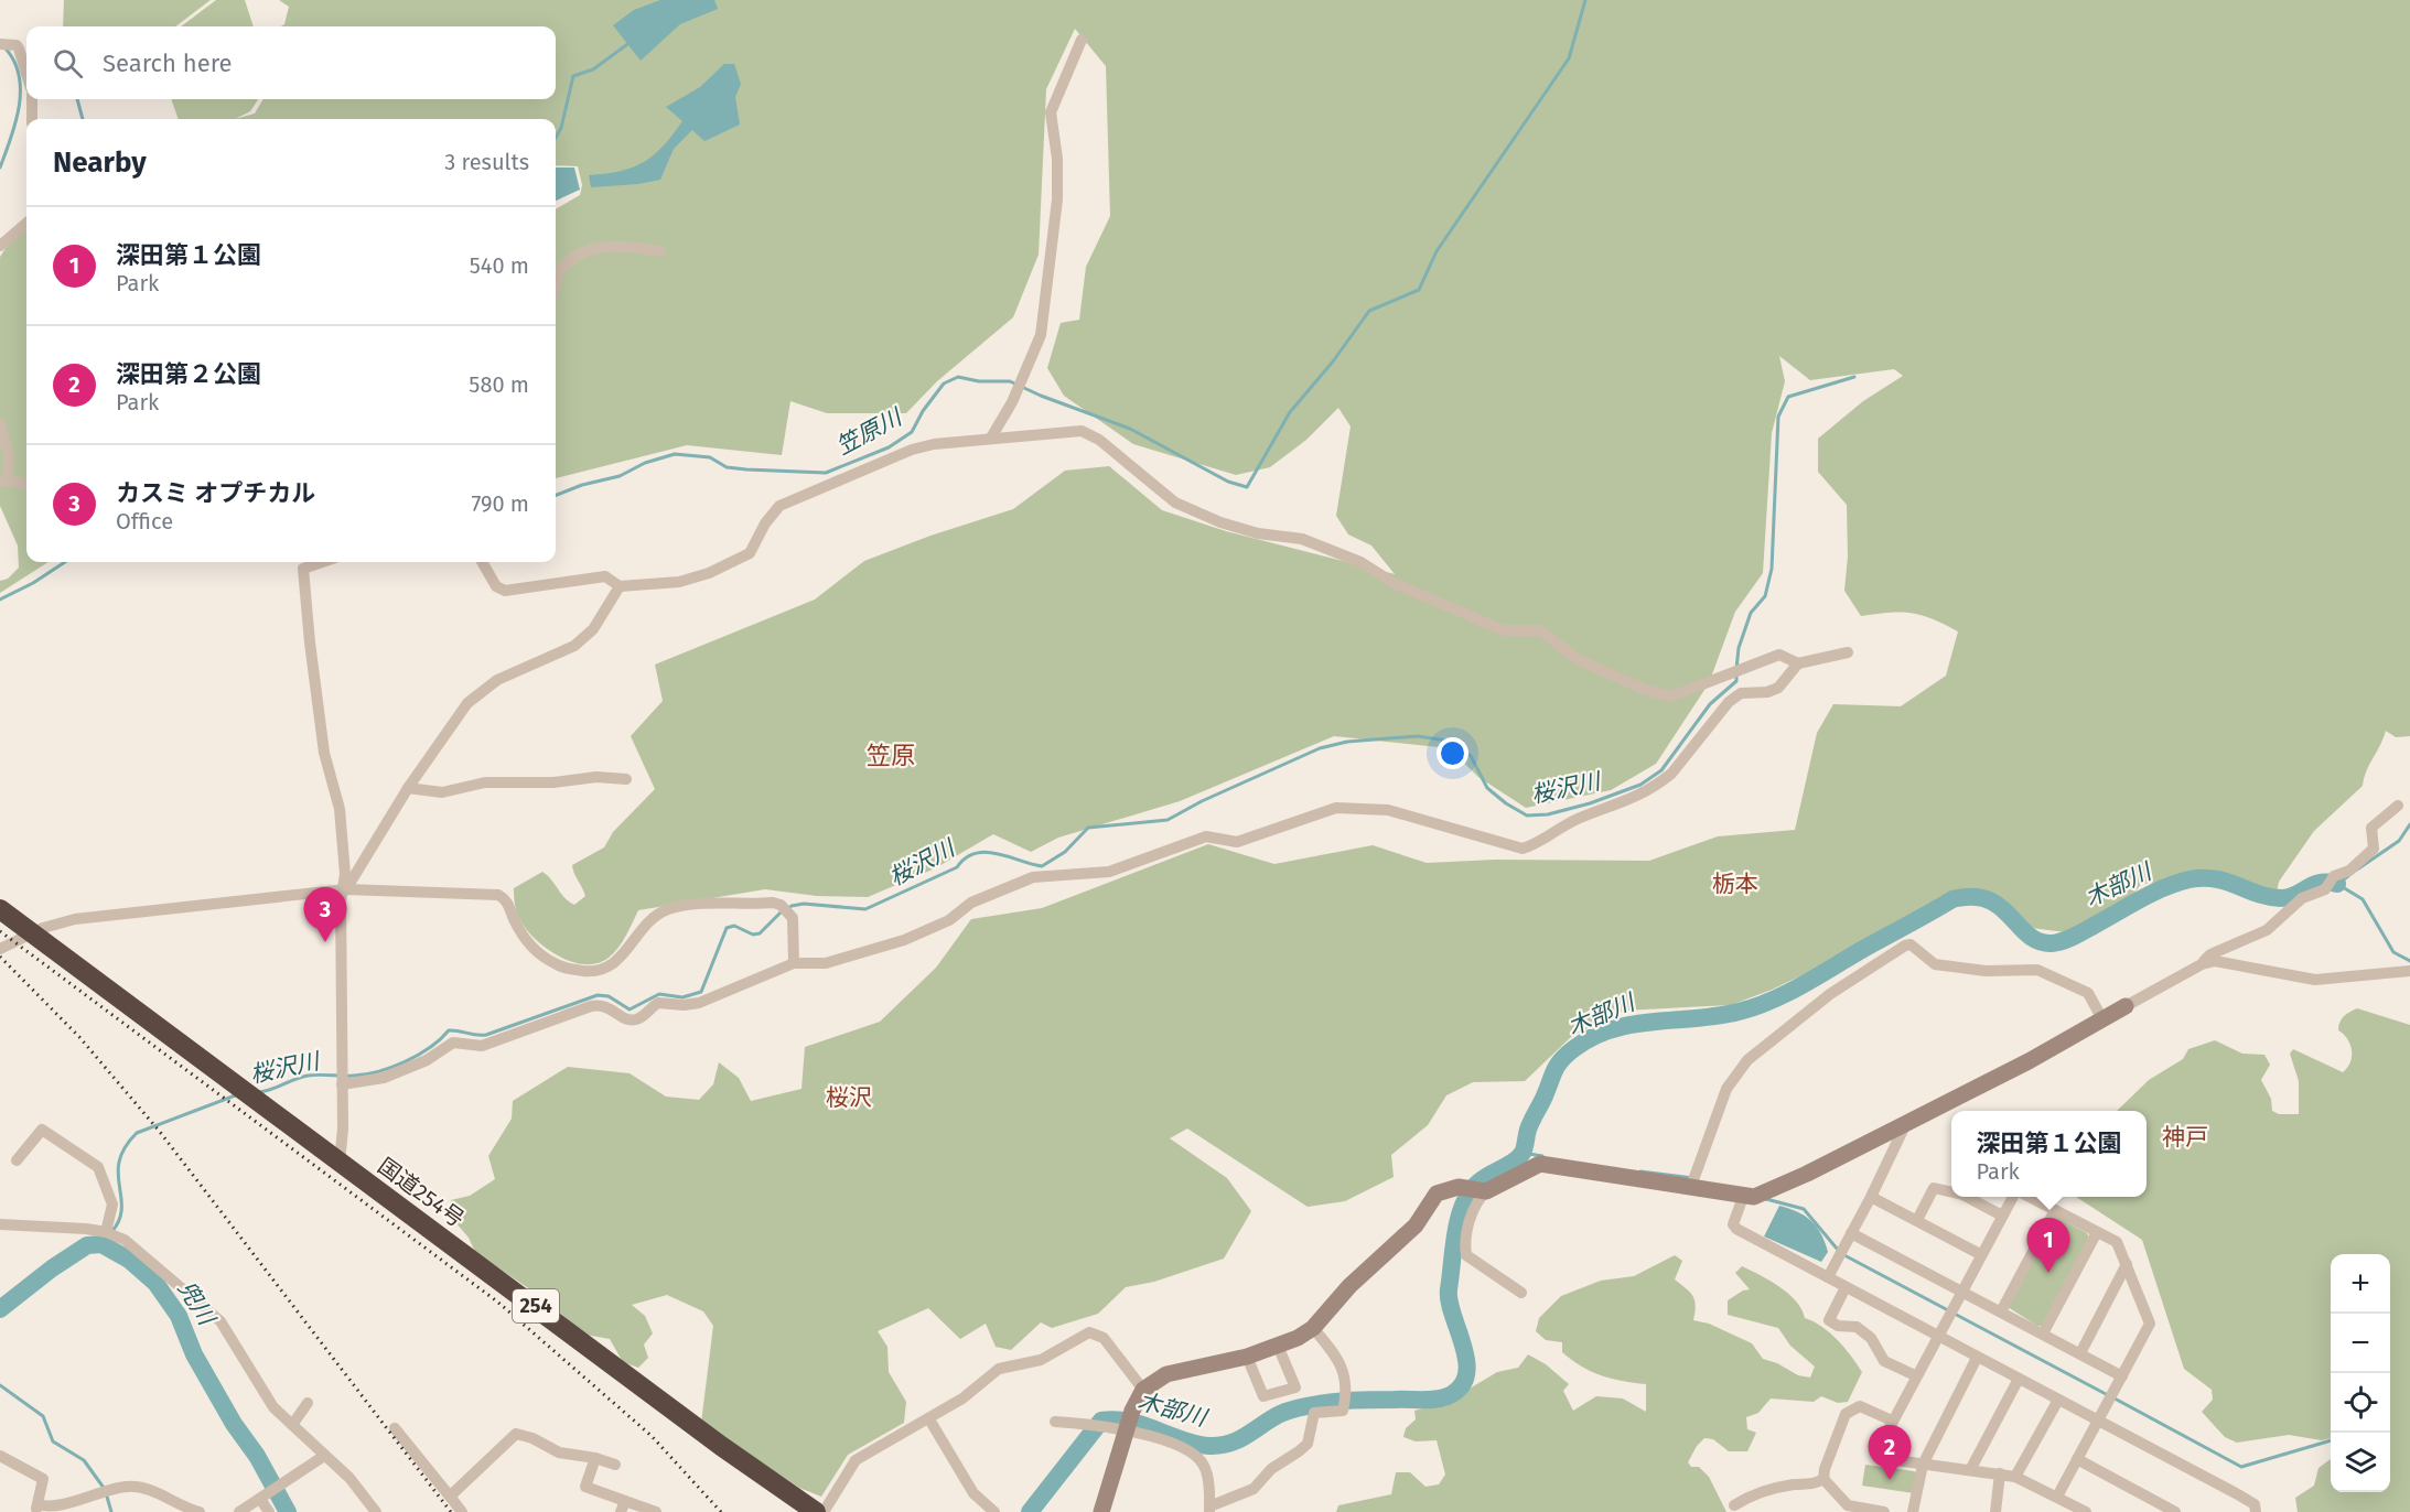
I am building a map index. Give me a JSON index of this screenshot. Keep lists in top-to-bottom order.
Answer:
{
  "streets": {
    "highway": ["国道254号", "254"]
  },
  "districts": [
    "笠原",
    "栃本",
    "桜沢",
    "神戸"
  ],
  "water": [
    "笠原川",
    "桜沢川",
    "木部川",
    "兜川"
  ],
  "page": {
    "search": "Search here",
    "heading": ["Nearby", "3 results"],
    "list": [
      {
        "mark": "1",
        "name": "深田第１公園",
        "note": "Park",
        "value": "540 m"
      },
      {
        "mark": "2",
        "name": "深田第２公園",
        "note": "Park",
        "value": "580 m"
      },
      {
        "mark": "3",
        "name": "カスミ オプチカル",
        "note": "Office",
        "value": "790 m"
      }
    ],
    "pins": ["3", "1", "2"],
    "popup": ["深田第１公園", "Park"],
    "map_buttons": ["+", "−"]
  }
}
